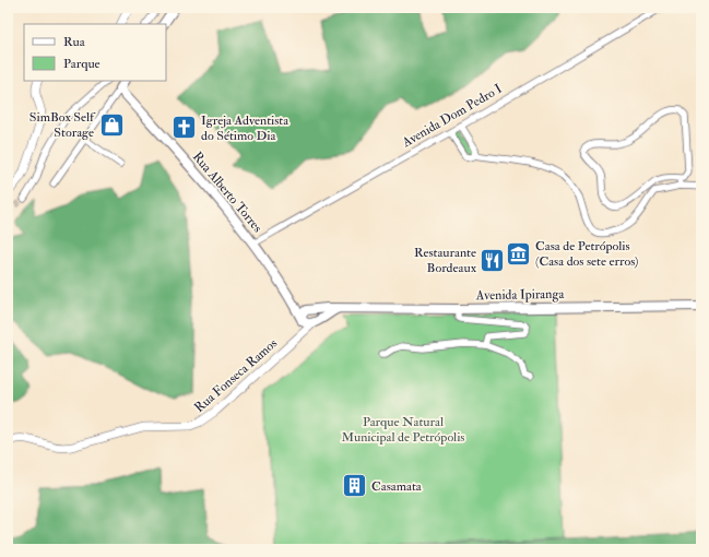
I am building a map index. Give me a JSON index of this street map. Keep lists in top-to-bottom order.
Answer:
{
  "streets": {
    "main road": ["Rua Alberto Torres", "Avenida Ipiranga"],
    "street": ["Avenida Dom Pedro I", "Rua Fonseca Ramos"]
  },
  "crossings": [
    ["Avenida Dom Pedro I", "Rua Alberto Torres"],
    ["Rua Alberto Torres", "Avenida Ipiranga"],
    ["Rua Alberto Torres", "Rua Fonseca Ramos"],
    ["Avenida Ipiranga", "Rua Fonseca Ramos"]
  ],
  "parks": ["Parque Natural Municipal de Petrópolis"],
  "places": {
    "shop": ["SimBox Self Storage"],
    "church": ["Igreja Adventista do Sétimo Dia"],
    "museum": ["Casa de Petrópolis (Casa dos sete erros)"],
    "restaurant": ["Restaurante Bordeaux"],
    "building": ["Casamata"]
  },
  "legend": ["Rua", "Parque"]
}
